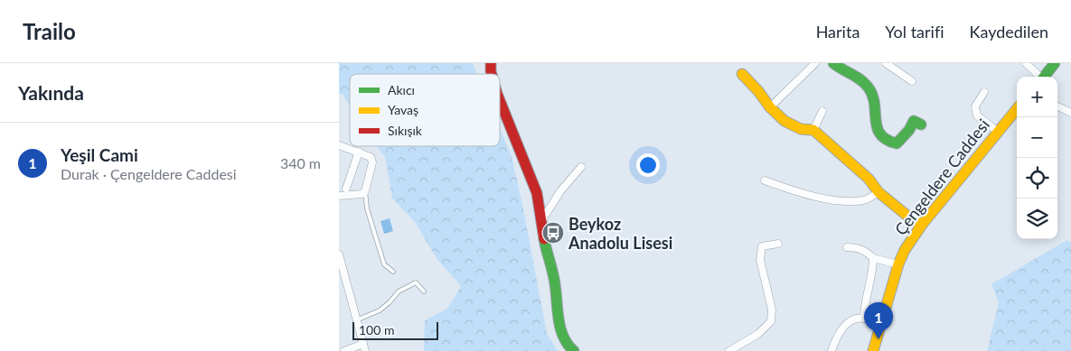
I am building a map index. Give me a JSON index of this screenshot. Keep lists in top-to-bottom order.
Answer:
{
  "streets": {
    "street": ["Çengeldere Caddesi"]
  },
  "places": {
    "bus stop": ["Beykoz Anadolu Lisesi"]
  },
  "legend": ["Akıcı", "Yavaş", "Sıkışık"],
  "scale_bar": "100 m",
  "page": {
    "header": "Trailo",
    "nav": ["Harita", "Yol tarifi", "Kaydedilen"],
    "heading": "Yakında",
    "map_buttons": ["+", "−"],
    "list": [
      {
        "mark": "1",
        "name": "Yeşil Cami",
        "note": "Durak · Çengeldere Caddesi",
        "value": "340 m"
      }
    ],
    "pins": "1",
    "scale": "100 m"
  }
}
